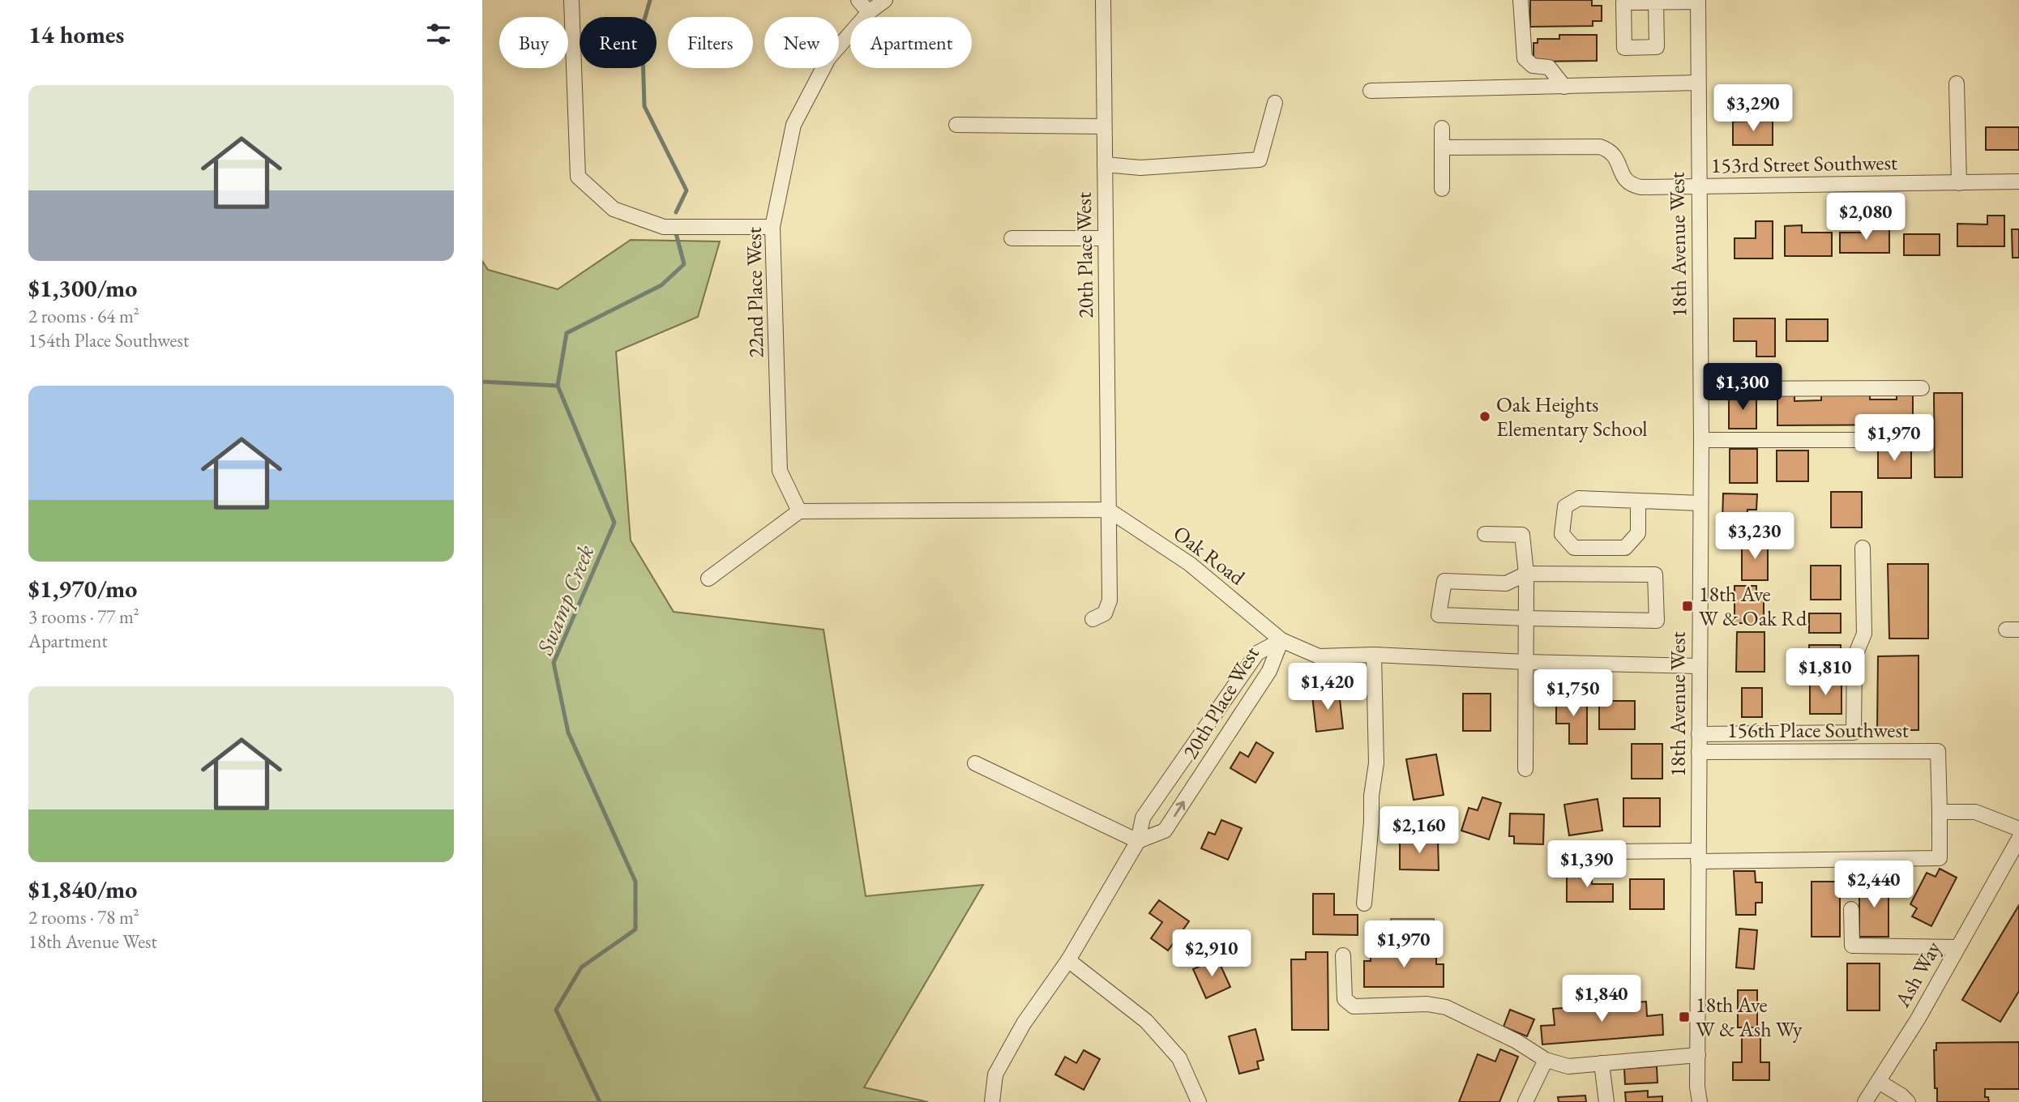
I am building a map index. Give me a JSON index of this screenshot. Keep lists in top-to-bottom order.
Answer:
{
  "streets": {
    "street": [
      "153rd Street Southwest",
      "18th Avenue West",
      "20th Place West",
      "22nd Place West",
      "Oak Road",
      "156th Place Southwest",
      "Ash Way"
    ]
  },
  "crossings": [
    ["153rd Street Southwest", "18th Avenue West"],
    ["18th Avenue West", "Oak Road"],
    ["18th Avenue West", "156th Place Southwest"],
    ["20th Place West", "Oak Road"]
  ],
  "water": ["Swamp Creek"],
  "places": {
    "other": ["Oak Heights Elementary School"],
    "transit": ["18th Ave W & Oak Rd", "18th Ave W & Ash Wy"]
  },
  "page": {
    "heading": "14 homes",
    "chip": [
      "Buy",
      "Rent",
      "Filters",
      "New",
      "Apartment"
    ],
    "list": [
      {
        "name": "$1,300/mo",
        "note": "2 rooms · 64 m² · 154th Place Southwest"
      },
      {
        "name": "$1,970/mo",
        "note": "3 rooms · 77 m² · Apartment"
      },
      {
        "name": "$1,840/mo",
        "note": "2 rooms · 78 m² · 18th Avenue West"
      }
    ],
    "price": [
      "$3,290",
      "$2,080",
      "$1,300",
      "$1,970",
      "$3,230",
      "$1,810",
      "$1,420",
      "$1,750",
      "$2,160",
      "$1,390",
      "$2,440",
      "$1,970",
      "$2,910",
      "$1,840"
    ]
  }
}
